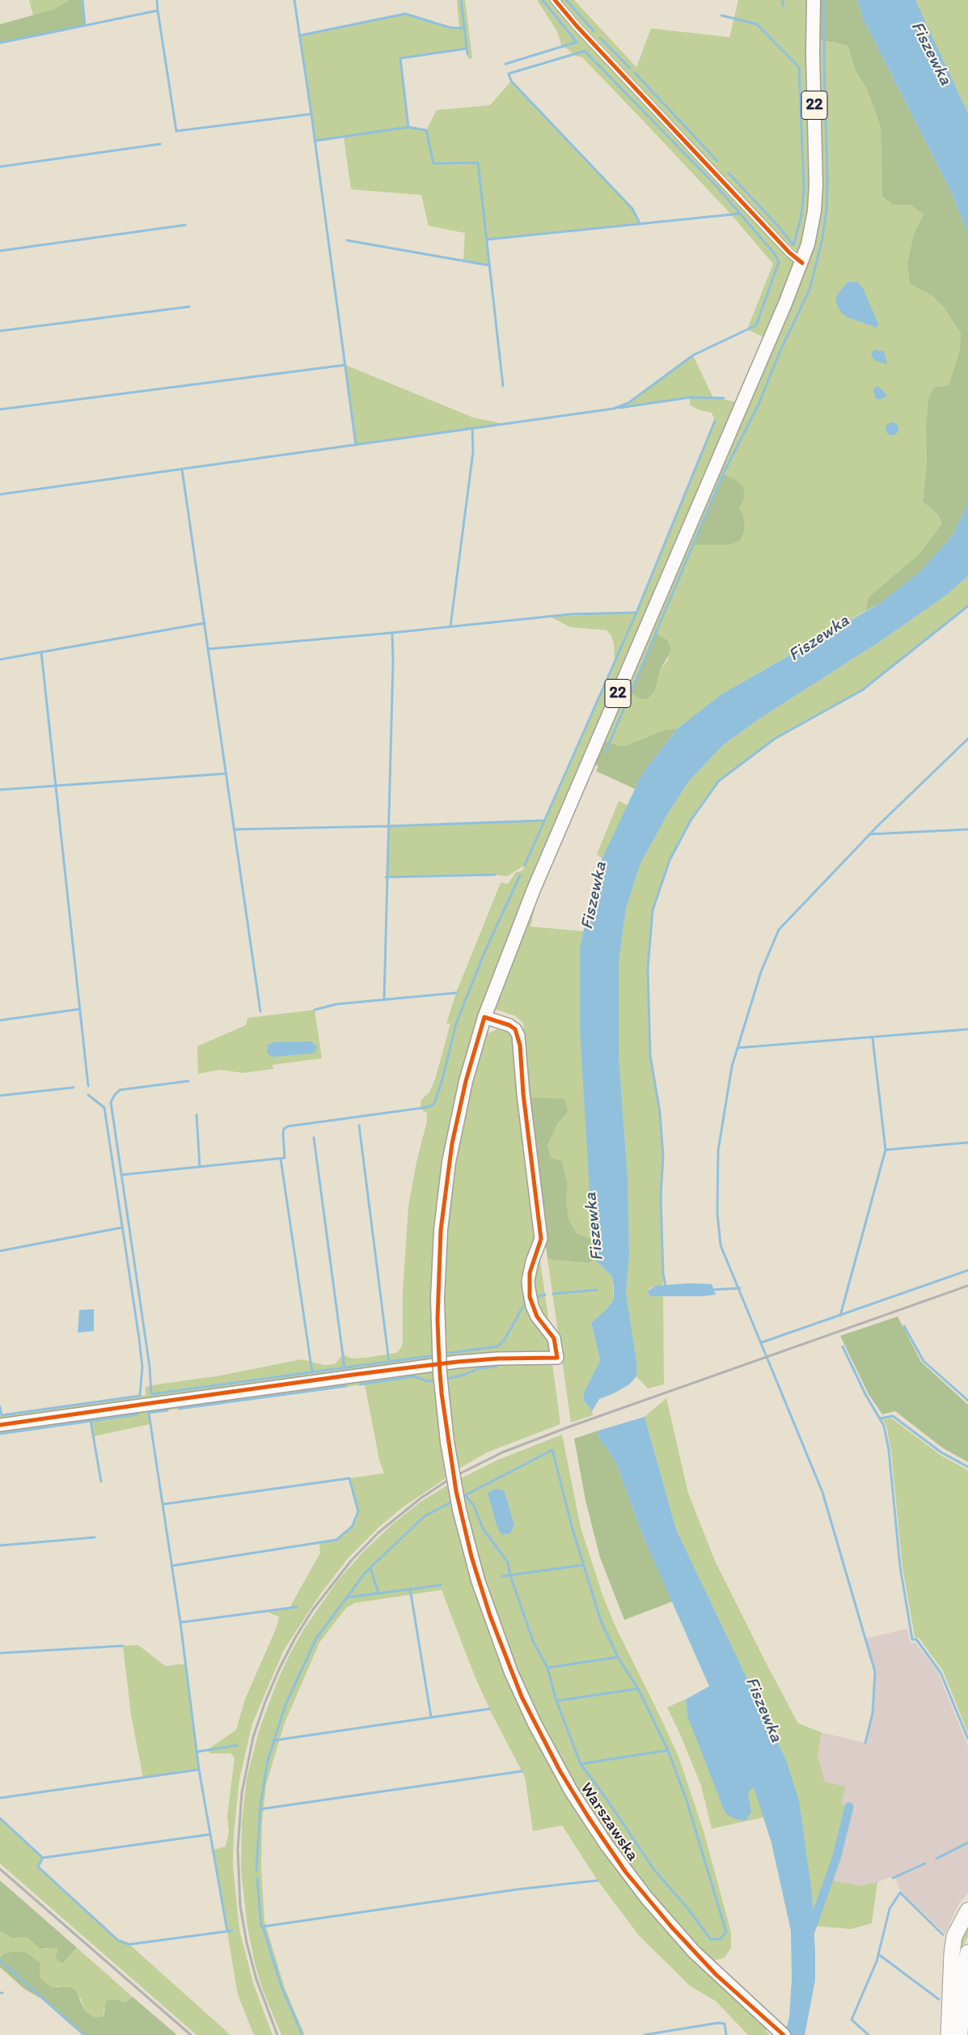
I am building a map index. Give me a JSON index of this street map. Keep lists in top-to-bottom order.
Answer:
{
  "streets": {
    "main road": ["22", "Warszawska"]
  },
  "crossings": [
    ["22", "Warszawska"]
  ],
  "water": ["Fiszewka"]
}
